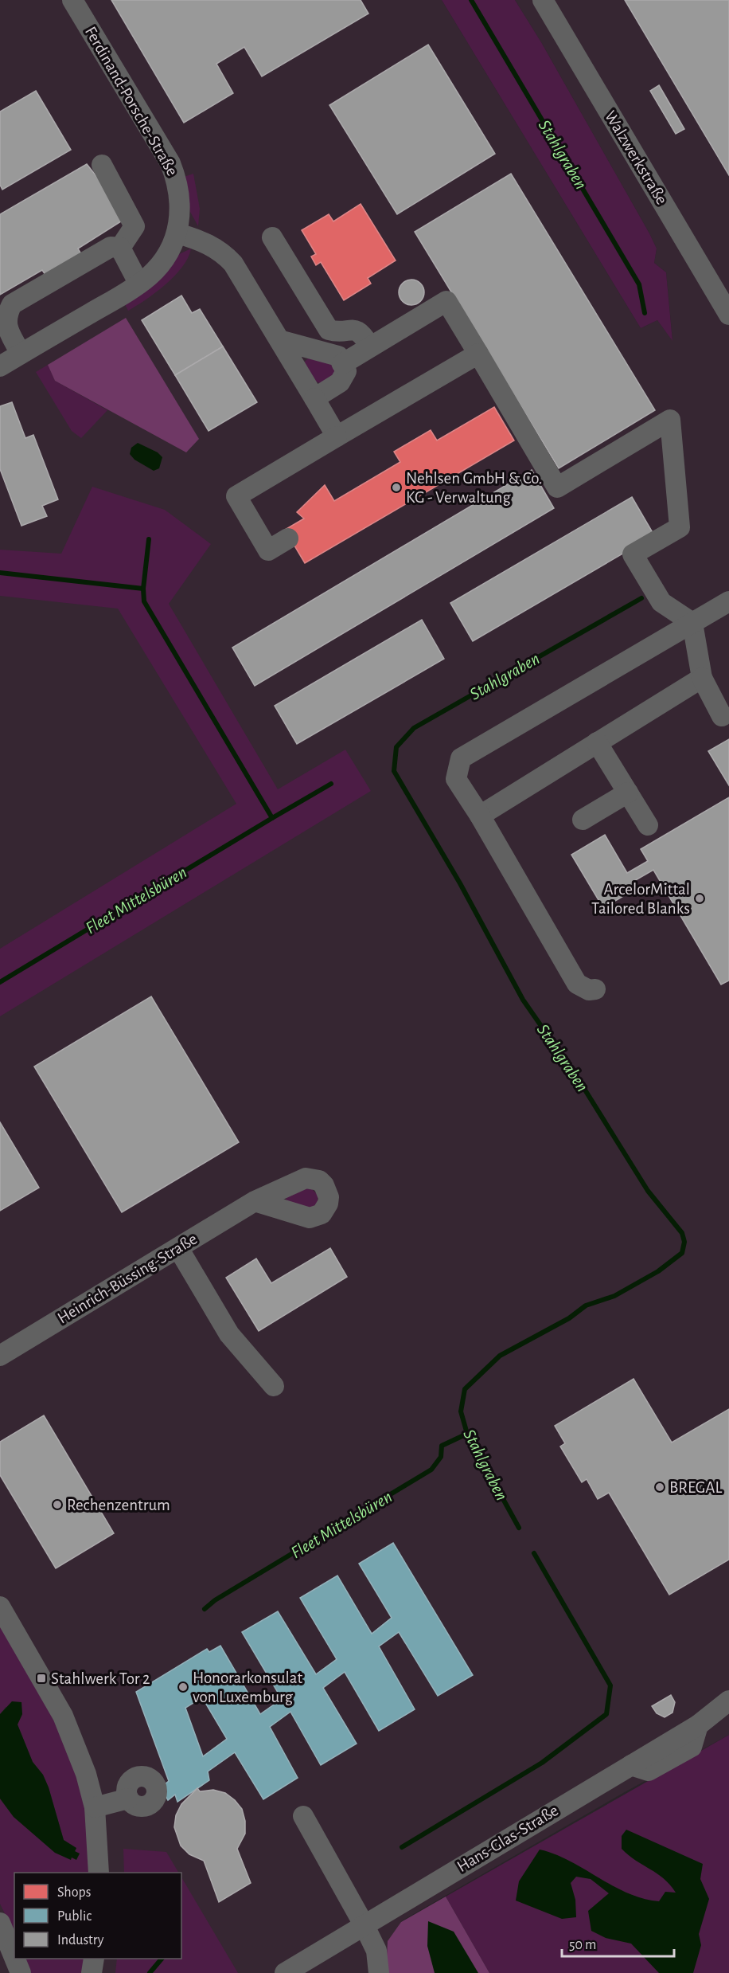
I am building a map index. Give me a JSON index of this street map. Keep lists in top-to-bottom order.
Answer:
{
  "streets": {
    "street": [
      "Ferdinand-Porsche-Straße",
      "Walzwerkstraße",
      "Heinrich-Büssing-Straße",
      "Hans-Glas-Straße"
    ]
  },
  "water": ["Stahlgraben", "Fleet Mittelsbüren"],
  "places": {
    "other": [
      "Nehlsen GmbH & Co. KG - Verwaltung",
      "ArcelorMittal Tailored Blanks",
      "BREGAL",
      "Rechenzentrum",
      "Honorarkonsulat von Luxemburg"
    ],
    "transit": ["Stahlwerk Tor 2"]
  },
  "legend": ["Shops", "Public", "Industry"],
  "scale_bar": "50 m"
}
